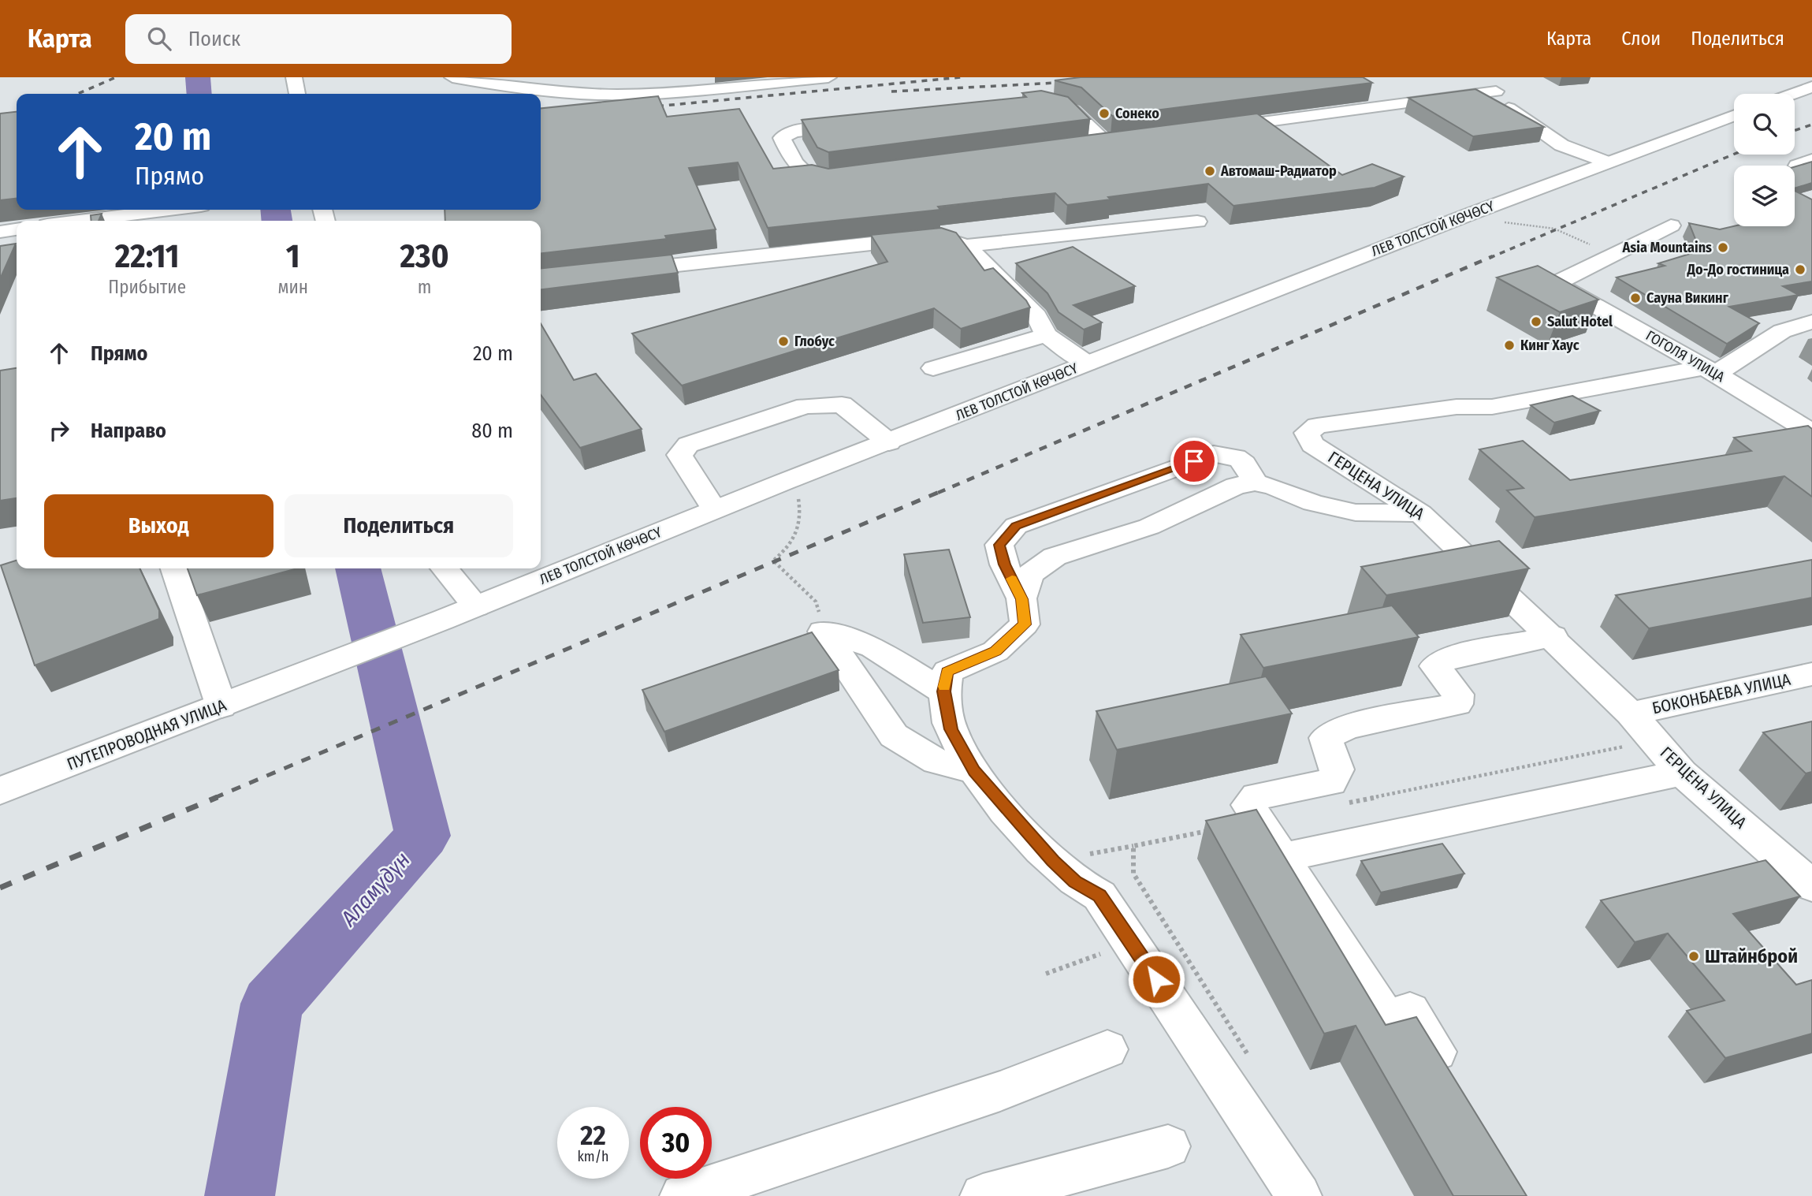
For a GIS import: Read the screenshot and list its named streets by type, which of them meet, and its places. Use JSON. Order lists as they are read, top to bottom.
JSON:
{
  "streets": {
    "street": [
      "ЛЕВ ТОЛСТОЙ КӨЧӨСҮ",
      "ГОГОЛЯ УЛИЦА",
      "ГЕРЦЕНА УЛИЦА",
      "БОКОНБАЕВА УЛИЦА",
      "ПУТЕПРОВОДНАЯ УЛИЦА"
    ]
  },
  "crossings": [
    ["ЛЕВ ТОЛСТОЙ КӨЧӨСҮ", "ПУТЕПРОВОДНАЯ УЛИЦА"],
    ["ГОГОЛЯ УЛИЦА", "ГЕРЦЕНА УЛИЦА"],
    ["ГЕРЦЕНА УЛИЦА", "БОКОНБАЕВА УЛИЦА"]
  ],
  "water": ["Аламүдүн"],
  "places": [
    "Сонеко",
    "Автомаш-Радиатор",
    "Asia Mountains",
    "До-До гостиница",
    "Сауна Викинг",
    "Salut Hotel",
    "Глобус",
    "Кинг Хаус",
    "Штайнброй"
  ],
  "page": {
    "header": "Карта",
    "search": "Поиск",
    "nav": ["Карта", "Слои", "Поделиться"],
    "turn": ["20 m", "Прямо"],
    "eta": [
      "22:11",
      "Прибытие",
      "1",
      "мин",
      "230",
      "m"
    ],
    "list": [
      {
        "name": "Прямо",
        "value": "20 m"
      },
      {
        "name": "Направо",
        "value": "80 m"
      }
    ],
    "buttons": ["Выход", "Поделиться"],
    "speed": "22 km/h",
    "limit": "30"
  }
}
